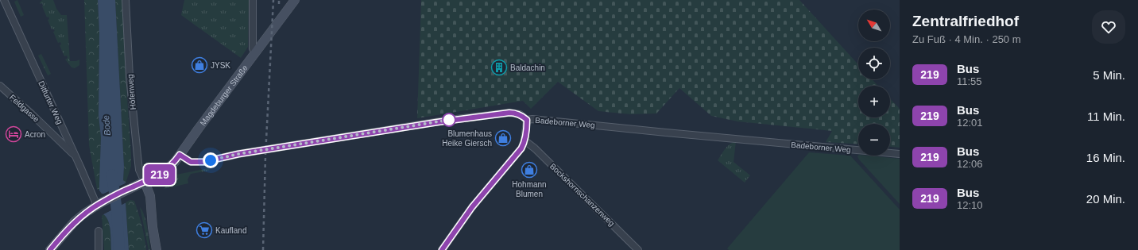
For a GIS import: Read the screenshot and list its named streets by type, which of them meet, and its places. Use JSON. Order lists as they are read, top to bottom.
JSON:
{
  "streets": {
    "main road": ["Magdeburger Straße"],
    "street": [
      "Höfenweg",
      "Ditfurter Weg",
      "Feldgasse",
      "Badeborner Weg",
      "Bockshornschanzenweg"
    ]
  },
  "crossings": [
    ["Höfenweg", "Magdeburger Straße"],
    ["Magdeburger Straße", "Ditfurter Weg"],
    ["Magdeburger Straße", "Badeborner Weg"],
    ["Ditfurter Weg", "Feldgasse"]
  ],
  "water": ["Bode"],
  "places": {
    "shop": ["JYSK", "Blumenhaus Heike Giersch", "Hohmann Blumen"],
    "building": ["Baldachin"],
    "hotel": ["Acron"],
    "supermarket": ["Kaufland"]
  },
  "lines": ["bus line 219"],
  "north": "top left",
  "page": {
    "on_map": "219",
    "heading": ["Zentralfriedhof", "Zu Fuß · 4 Min. · 250 m"],
    "map_buttons": ["+", "−"],
    "list": [
      {
        "mark": "219",
        "name": "Bus",
        "note": "11:55",
        "value": "5 Min."
      },
      {
        "mark": "219",
        "name": "Bus",
        "note": "12:01",
        "value": "11 Min."
      },
      {
        "mark": "219",
        "name": "Bus",
        "note": "12:06",
        "value": "16 Min."
      },
      {
        "mark": "219",
        "name": "Bus",
        "note": "12:10",
        "value": "20 Min."
      }
    ]
  }
}
